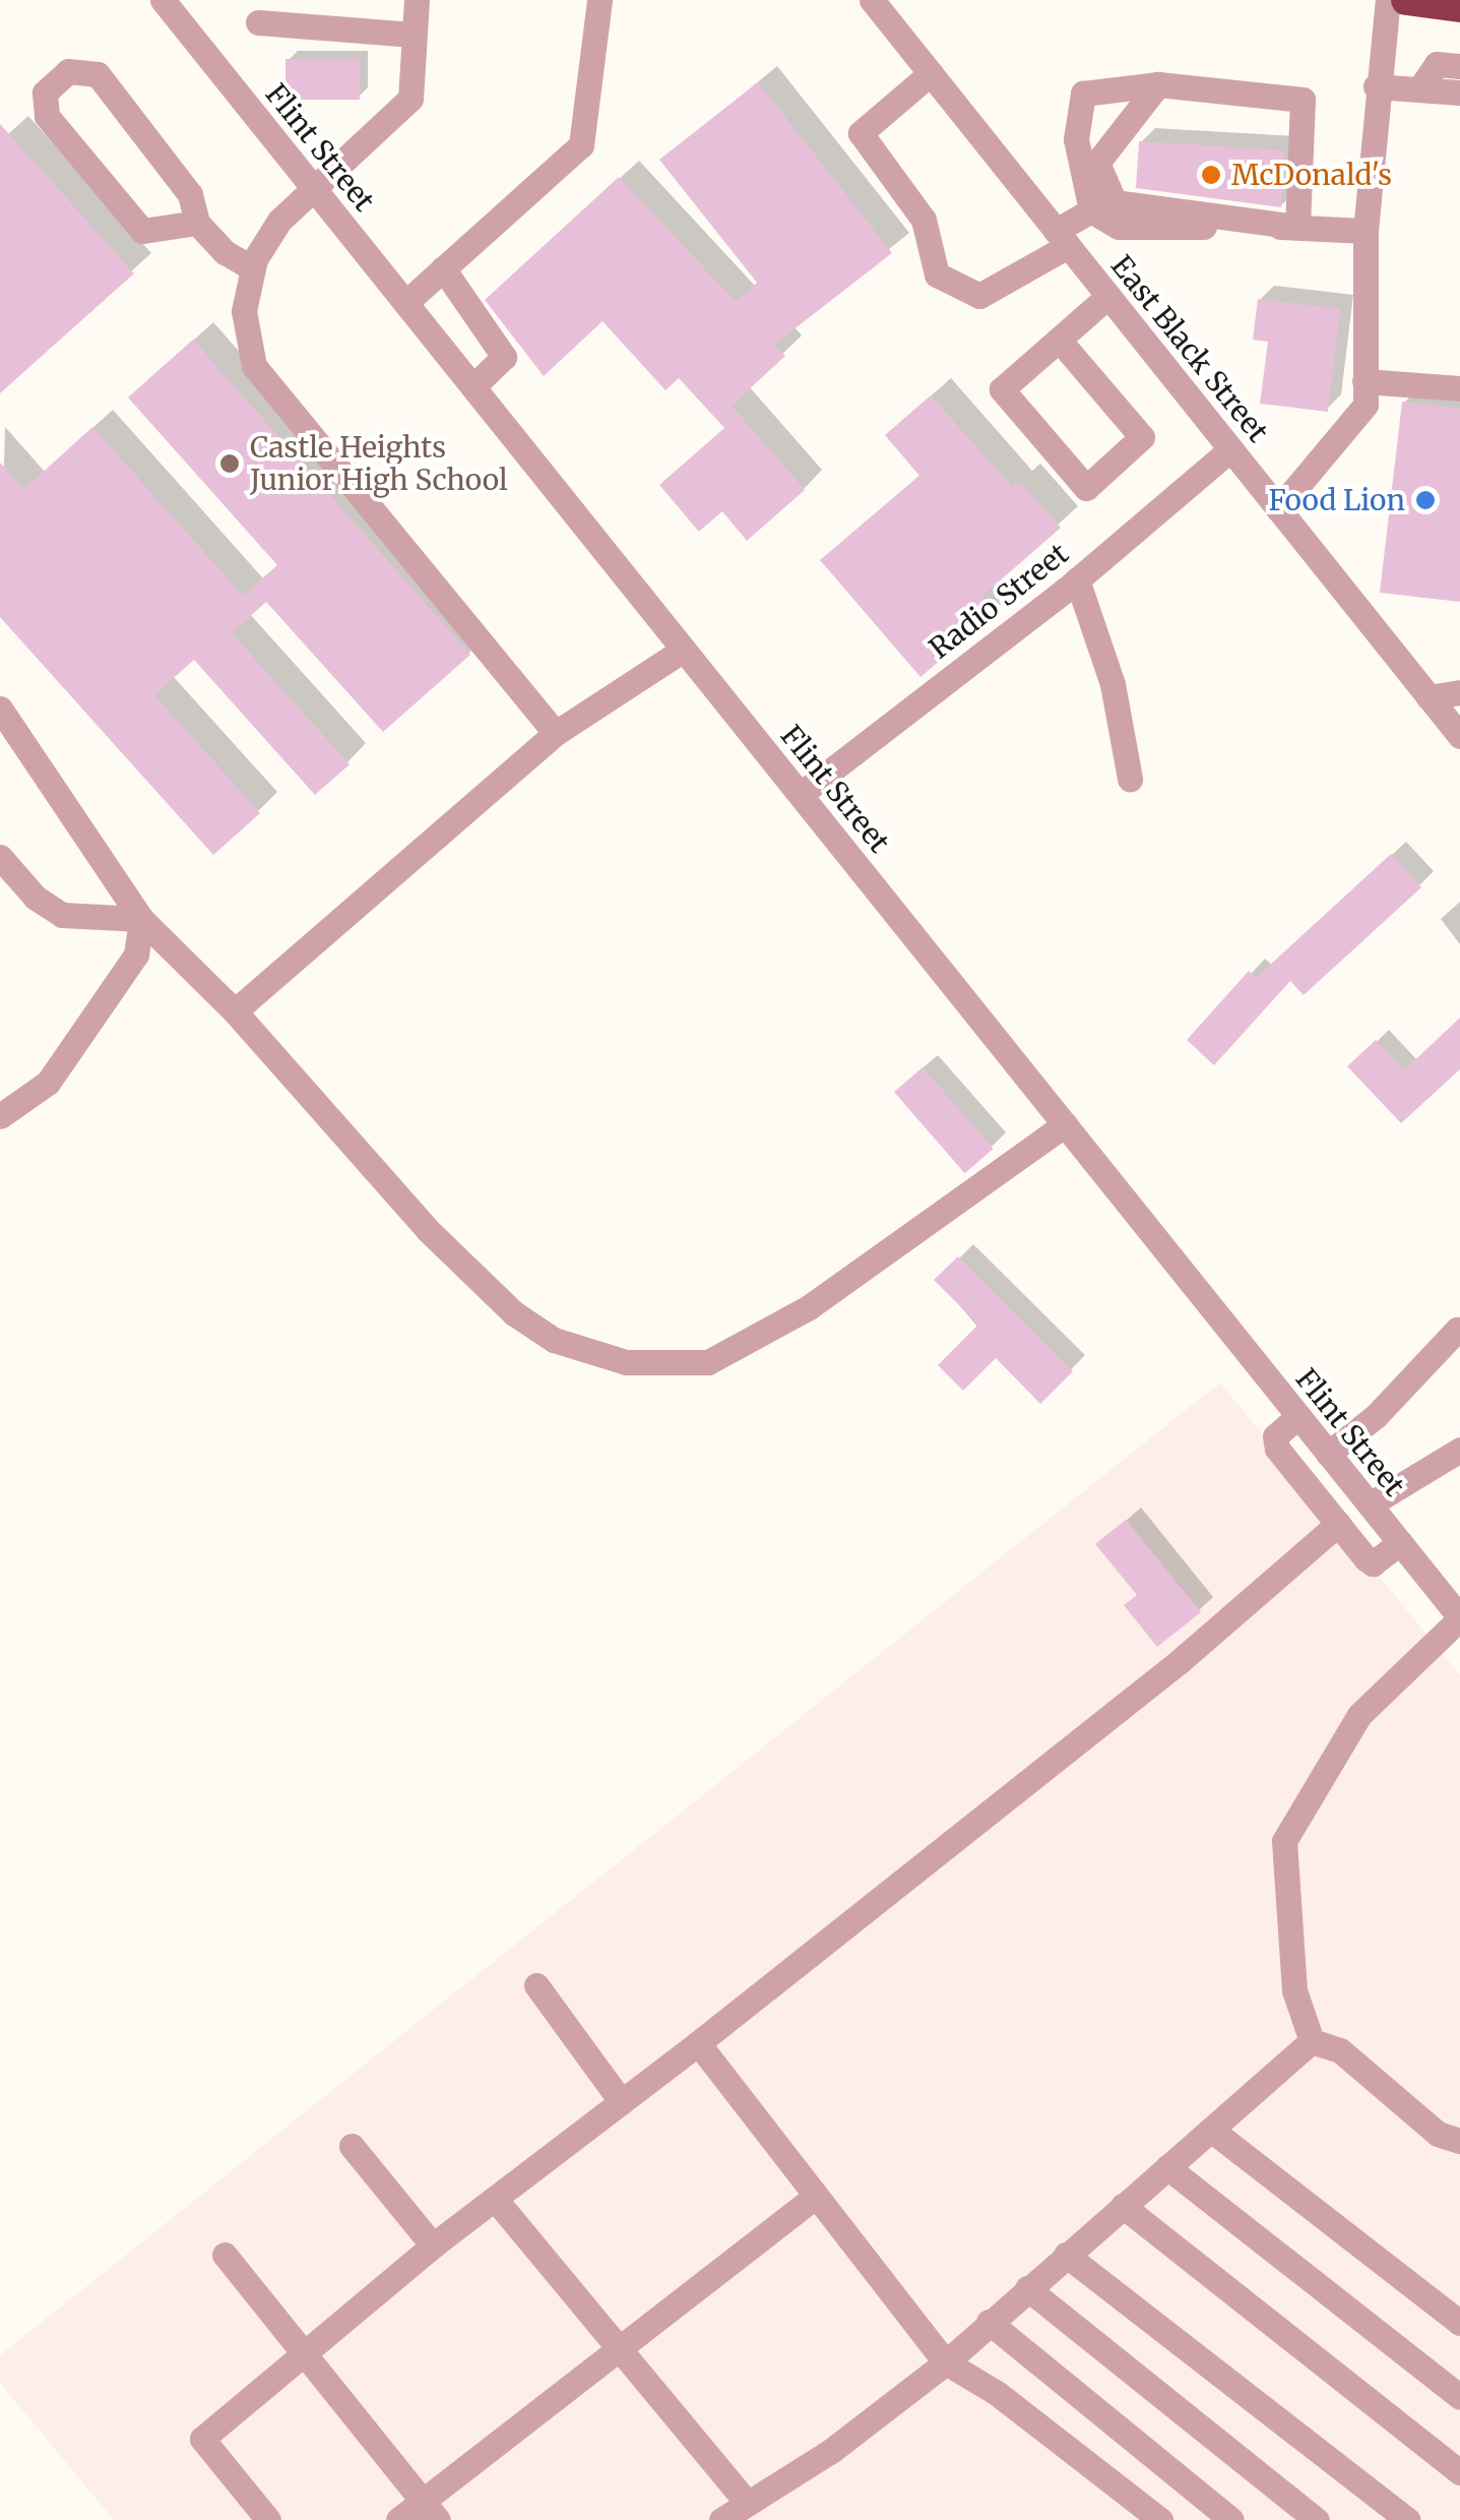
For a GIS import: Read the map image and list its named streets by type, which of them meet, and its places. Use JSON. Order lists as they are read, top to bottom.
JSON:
{
  "streets": {
    "street": ["Flint Street", "East Black Street", "Radio Street"]
  },
  "crossings": [
    ["Flint Street", "Radio Street"],
    ["East Black Street", "Radio Street"]
  ],
  "places": ["McDonald's", "Castle Heights Junior High School", "Food Lion"]
}
